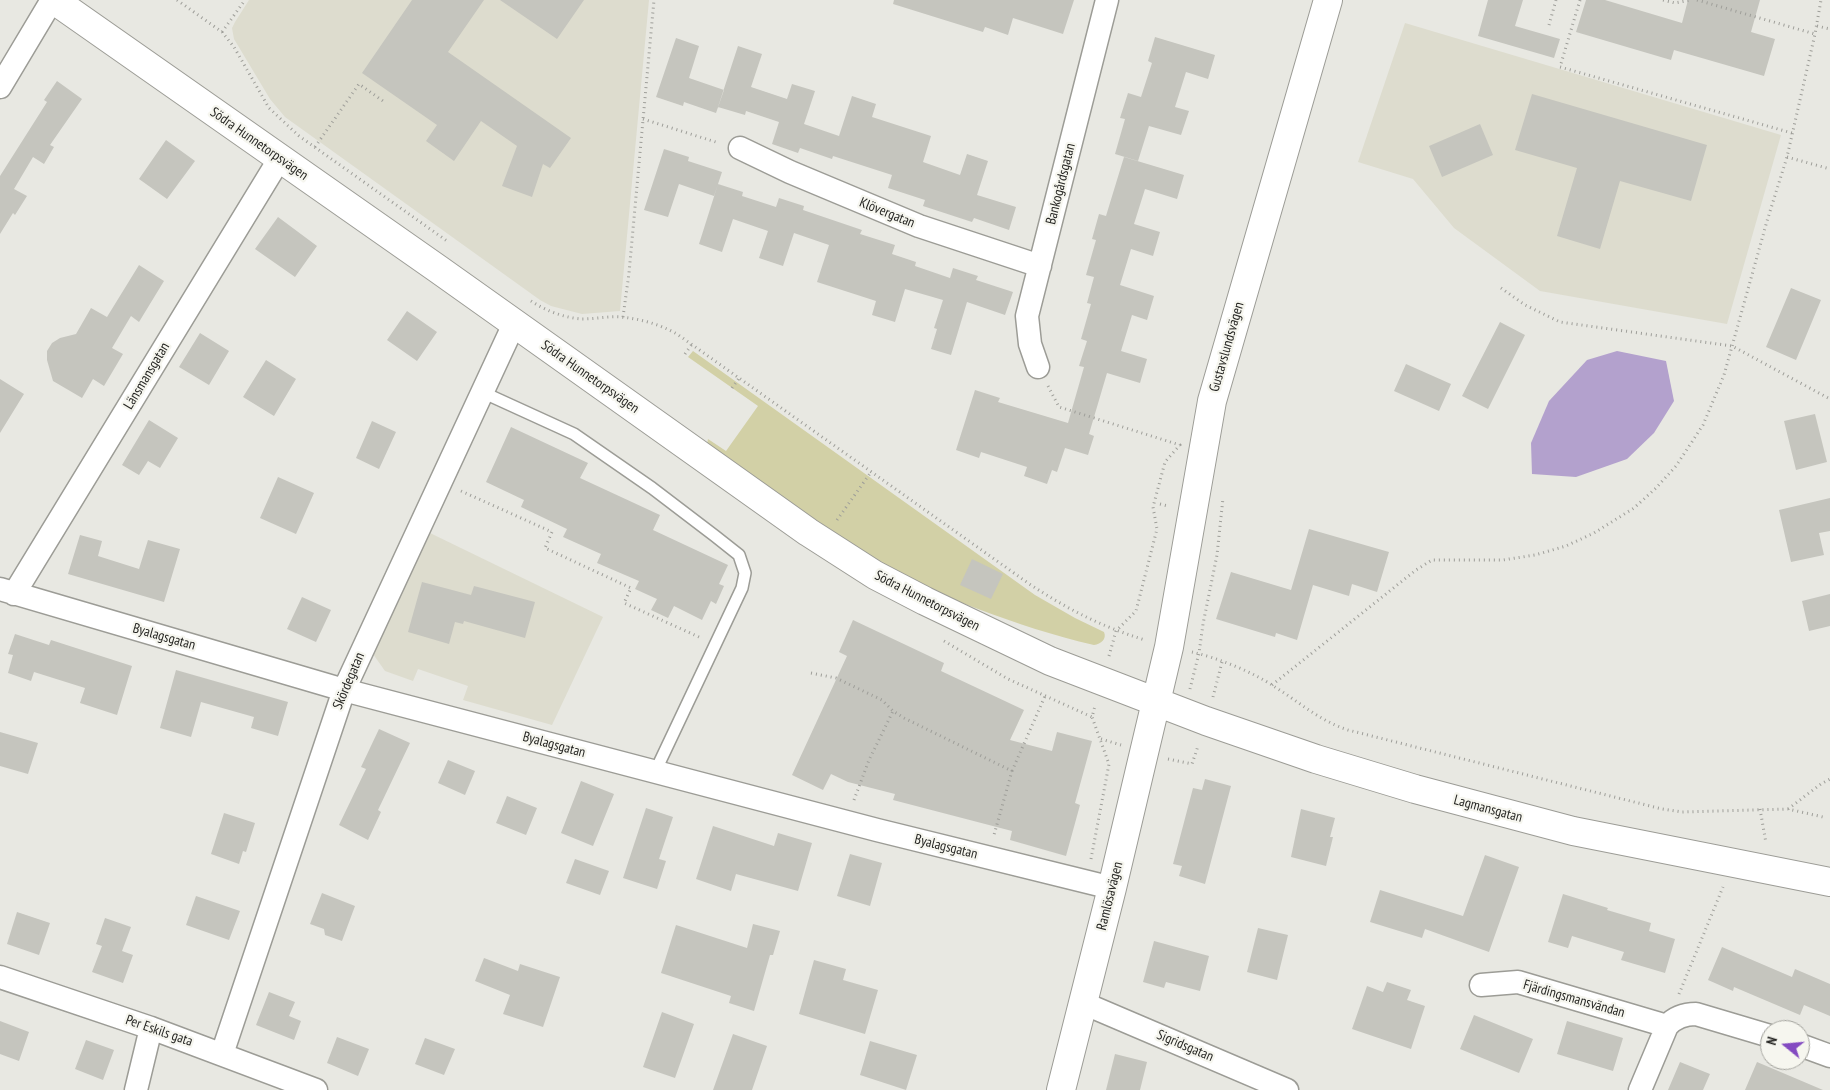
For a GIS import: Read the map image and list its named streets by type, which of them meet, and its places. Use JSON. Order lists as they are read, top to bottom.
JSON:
{
  "streets": {
    "street": [
      "Södra Hunnetorpsvägen",
      "Bankogårdsgatan",
      "Klövergatan",
      "Gustavslundsvägen",
      "Länsmansgatan",
      "Byalagsgatan",
      "Skördegatan",
      "Lagmansgatan",
      "Ramlösavägen",
      "Fjärdingsmansvändan",
      "Per Eskils gata",
      "Sigridsgatan"
    ]
  },
  "crossings": [
    ["Södra Hunnetorpsvägen", "Gustavslundsvägen"],
    ["Södra Hunnetorpsvägen", "Länsmansgatan"],
    ["Södra Hunnetorpsvägen", "Skördegatan"],
    ["Södra Hunnetorpsvägen", "Lagmansgatan"],
    ["Södra Hunnetorpsvägen", "Ramlösavägen"],
    ["Bankogårdsgatan", "Klövergatan"],
    ["Gustavslundsvägen", "Lagmansgatan"],
    ["Gustavslundsvägen", "Ramlösavägen"],
    ["Länsmansgatan", "Byalagsgatan"],
    ["Byalagsgatan", "Skördegatan"],
    ["Byalagsgatan", "Ramlösavägen"],
    ["Skördegatan", "Per Eskils gata"],
    ["Lagmansgatan", "Ramlösavägen"],
    ["Ramlösavägen", "Sigridsgatan"]
  ],
  "north": "left"
}
